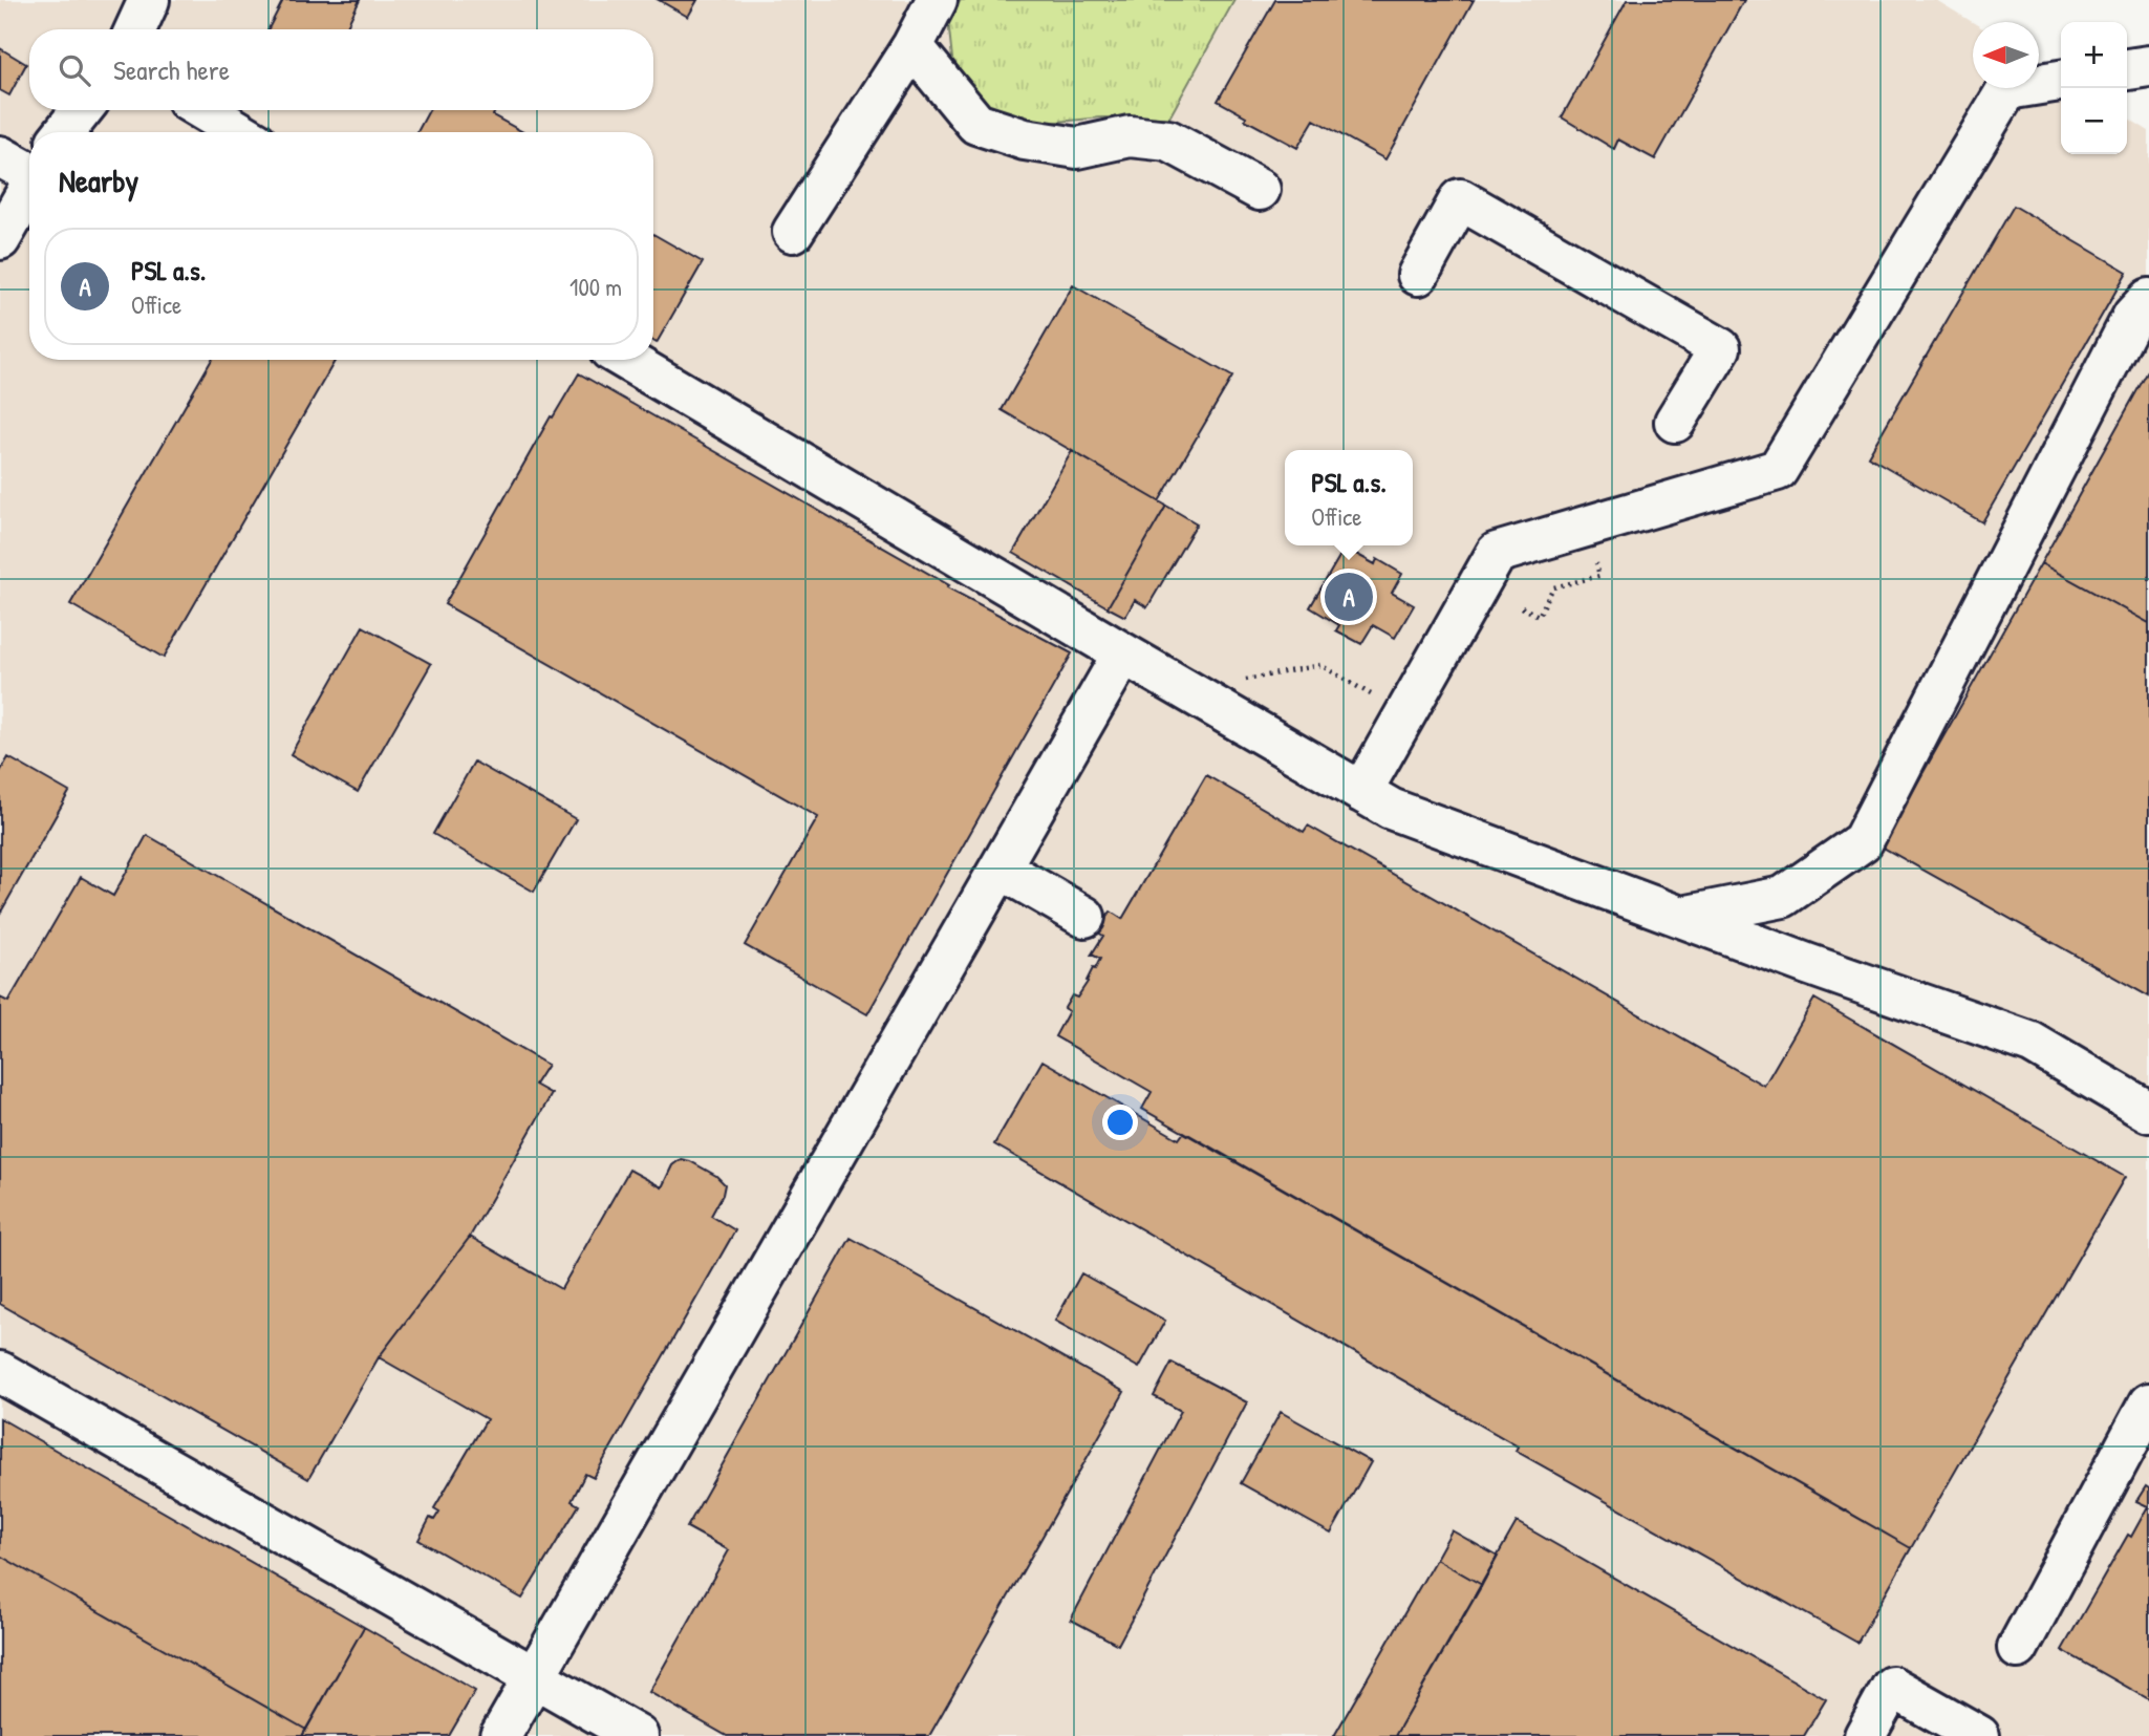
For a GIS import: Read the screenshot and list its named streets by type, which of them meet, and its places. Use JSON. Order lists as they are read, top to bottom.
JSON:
{
  "north": "left",
  "page": {
    "map_buttons": ["+", "−"],
    "search": "Search here",
    "heading": "Nearby",
    "list": [
      {
        "mark": "A",
        "name": "PSL a.s.",
        "note": "Office",
        "value": "100 m"
      }
    ],
    "popup": ["PSL a.s.", "Office"],
    "pins": "A"
  }
}
